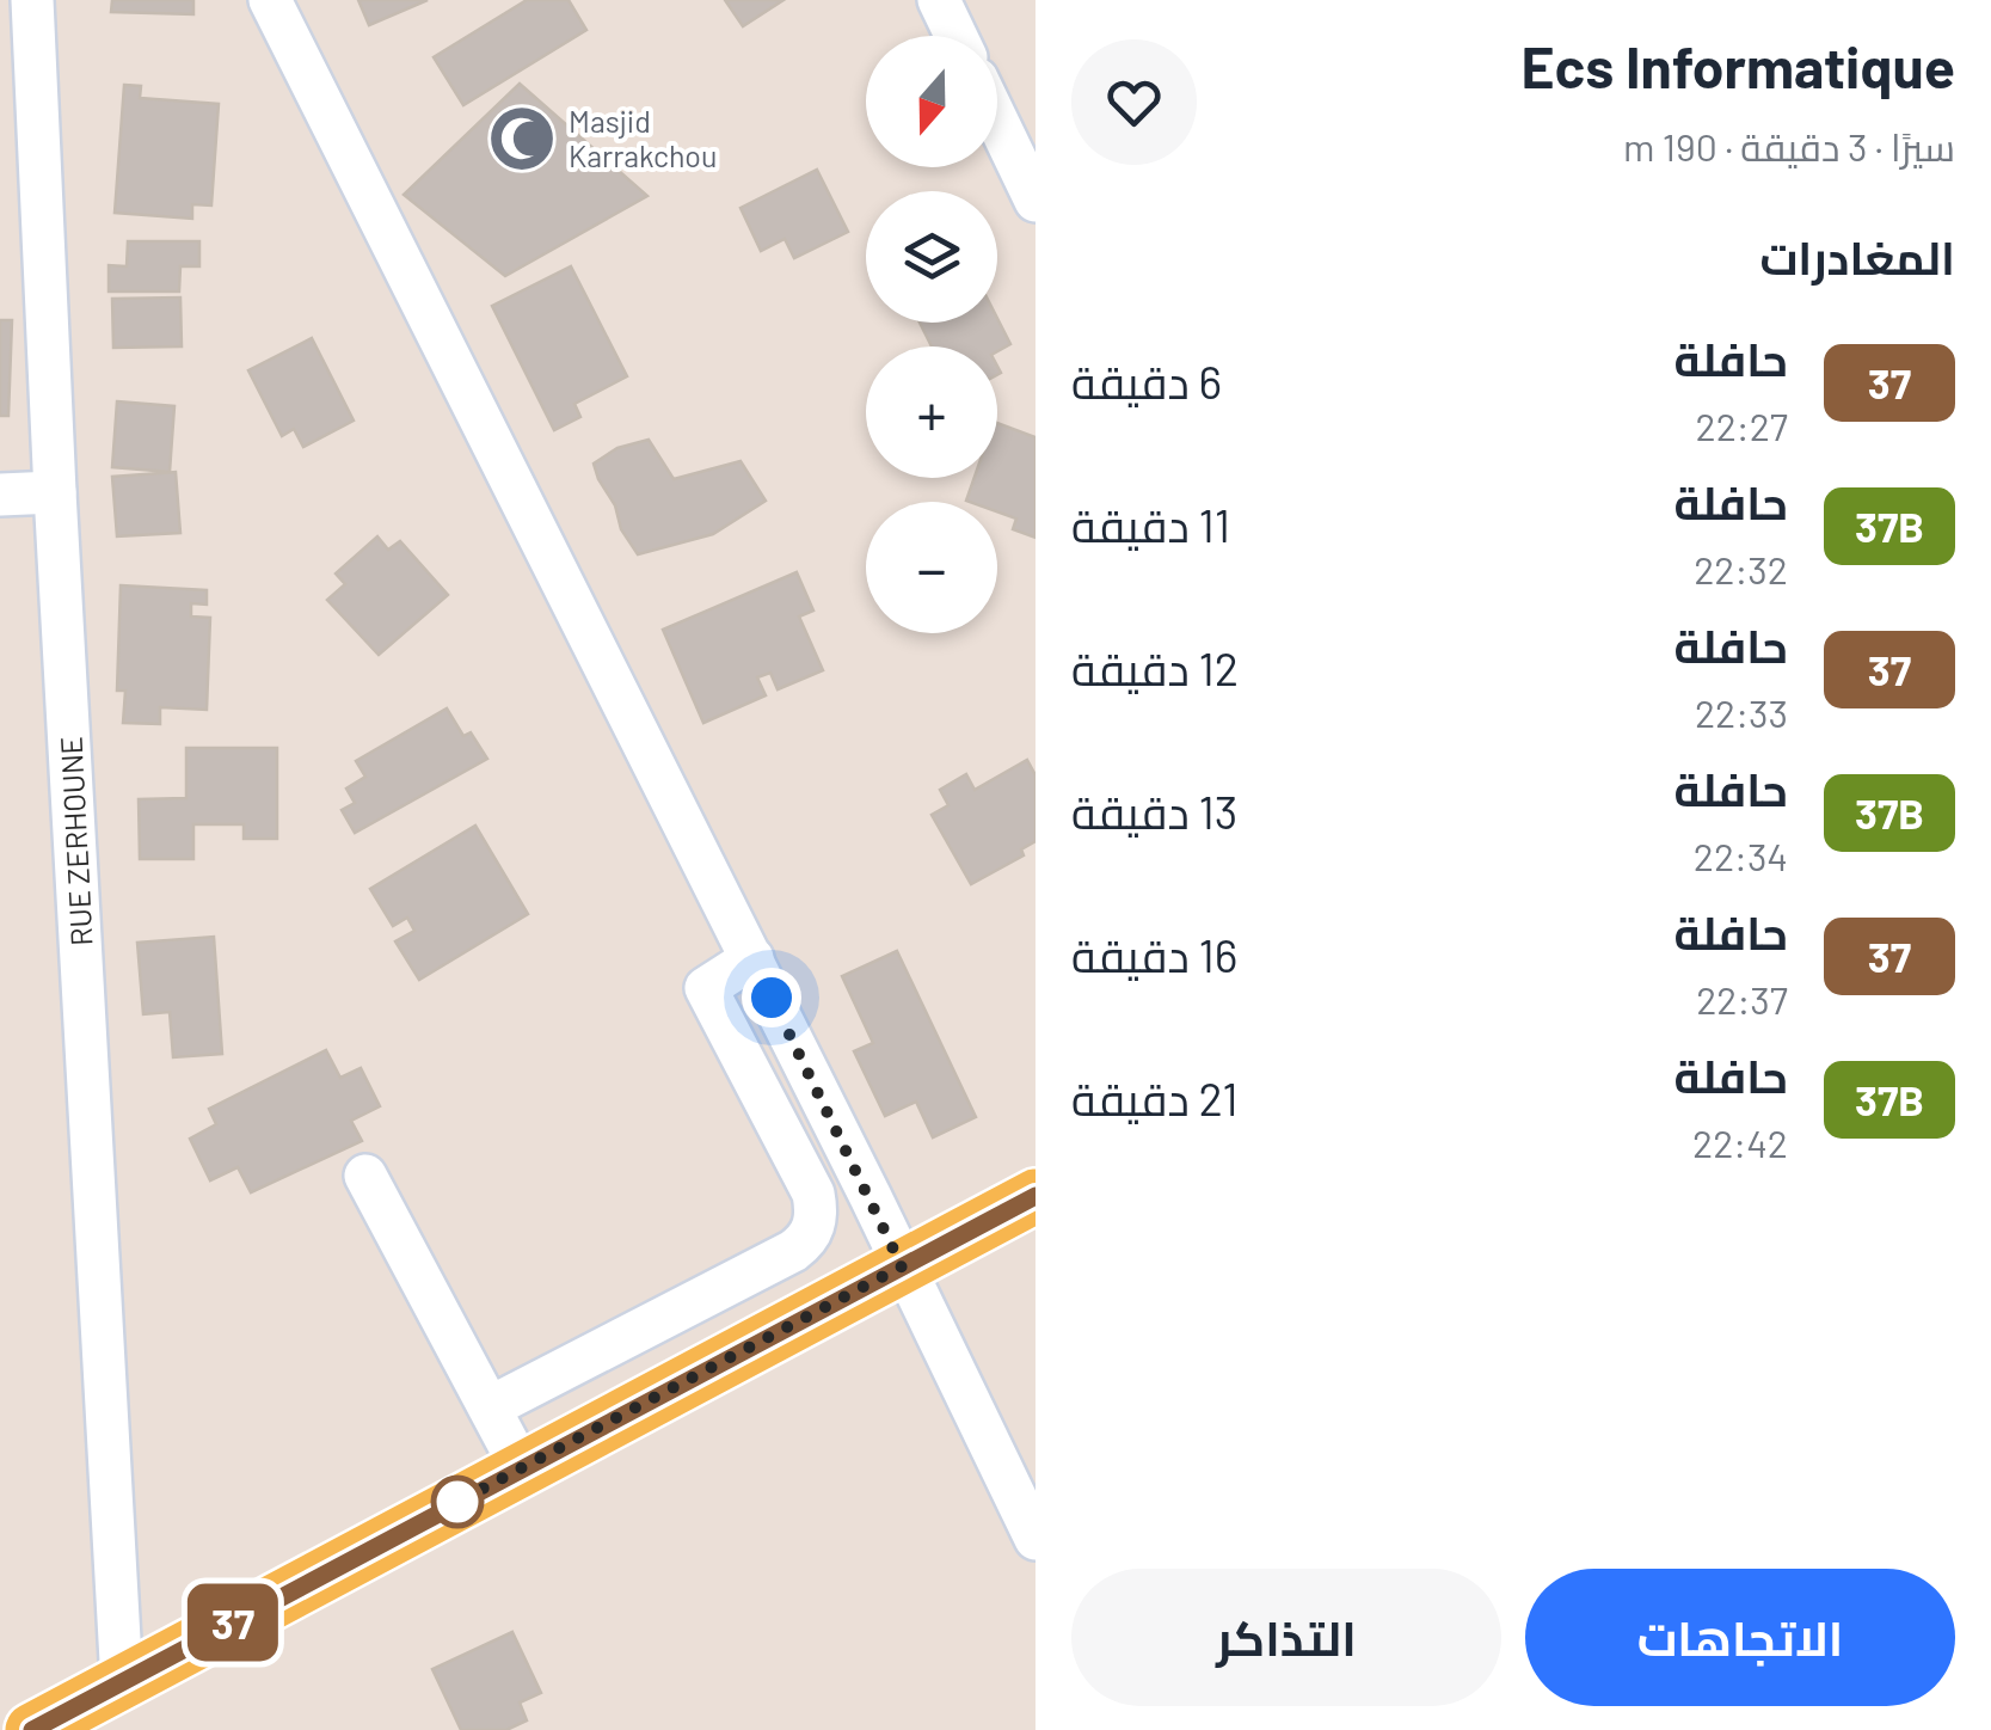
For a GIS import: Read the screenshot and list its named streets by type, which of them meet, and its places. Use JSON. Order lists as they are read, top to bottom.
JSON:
{
  "streets": {
    "street": ["RUE ZERHOUNE"]
  },
  "places": {
    "mosque": ["Masjid Karrakchou"]
  },
  "lines": ["bus line 37"],
  "north": "bottom",
  "page": {
    "heading": [
      ["Ecs Informatique", "سيرًا · 3 دقيقة · 190 m"],
      "المغادرات"
    ],
    "on_map": "37",
    "map_buttons": ["+", "−"],
    "list": [
      {
        "mark": "37",
        "name": "حافلة",
        "note": "22:27",
        "value": "6 دقيقة"
      },
      {
        "mark": "37B",
        "name": "حافلة",
        "note": "22:32",
        "value": "11 دقيقة"
      },
      {
        "mark": "37",
        "name": "حافلة",
        "note": "22:33",
        "value": "12 دقيقة"
      },
      {
        "mark": "37B",
        "name": "حافلة",
        "note": "22:34",
        "value": "13 دقيقة"
      },
      {
        "mark": "37",
        "name": "حافلة",
        "note": "22:37",
        "value": "16 دقيقة"
      },
      {
        "mark": "37B",
        "name": "حافلة",
        "note": "22:42",
        "value": "21 دقيقة"
      }
    ],
    "buttons": ["الاتجاهات", "التذاكر"]
  }
}
